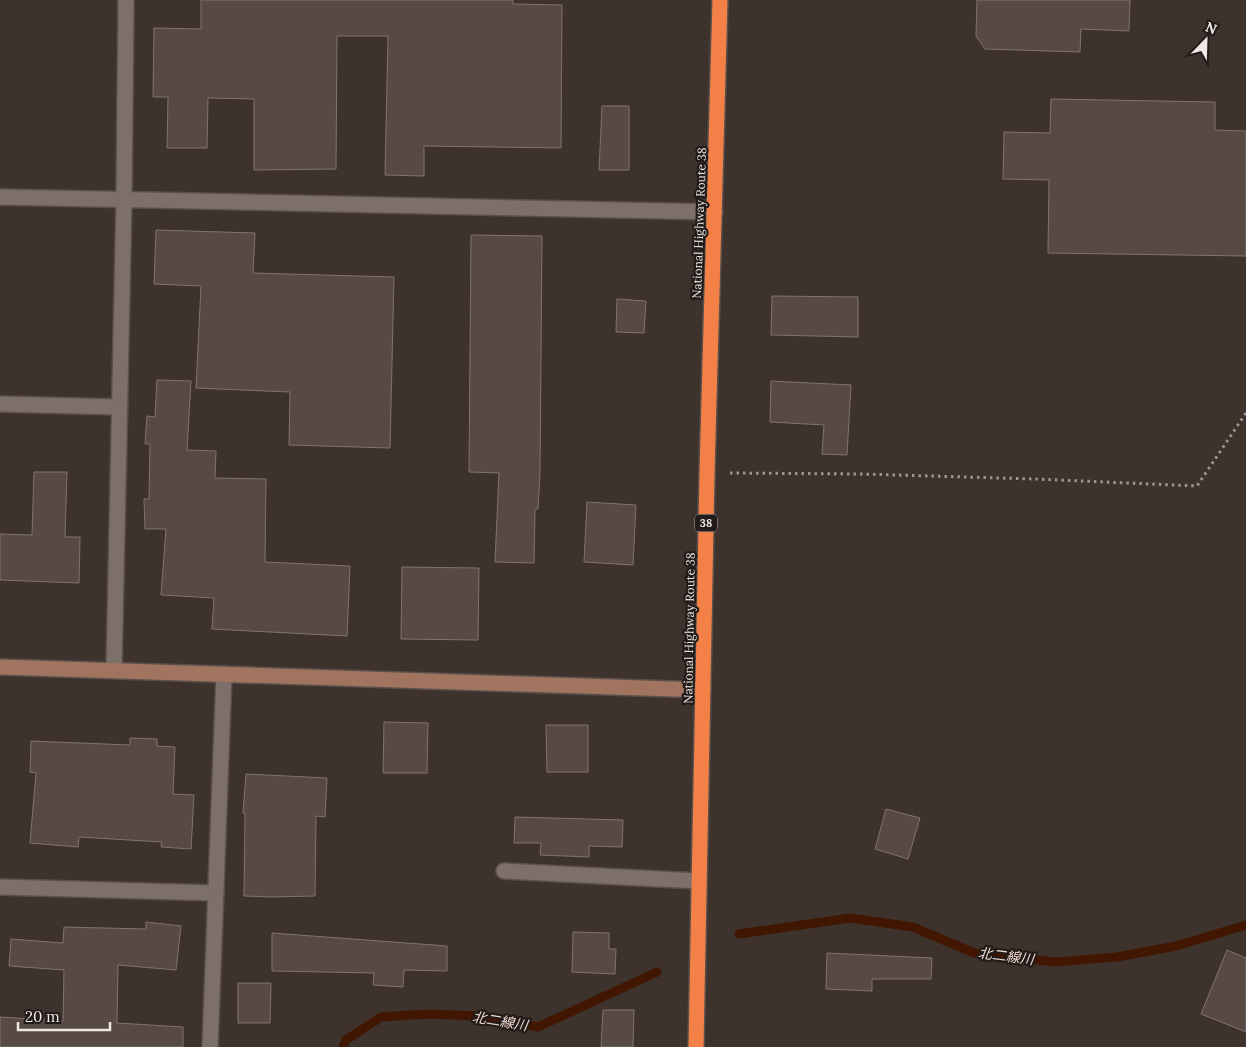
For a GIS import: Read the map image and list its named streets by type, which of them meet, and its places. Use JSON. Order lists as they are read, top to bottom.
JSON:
{
  "streets": {
    "highway": ["National Highway Route 38", "38"]
  },
  "water": ["北二線川"],
  "scale_bar": "20 m",
  "north": "top right"
}
